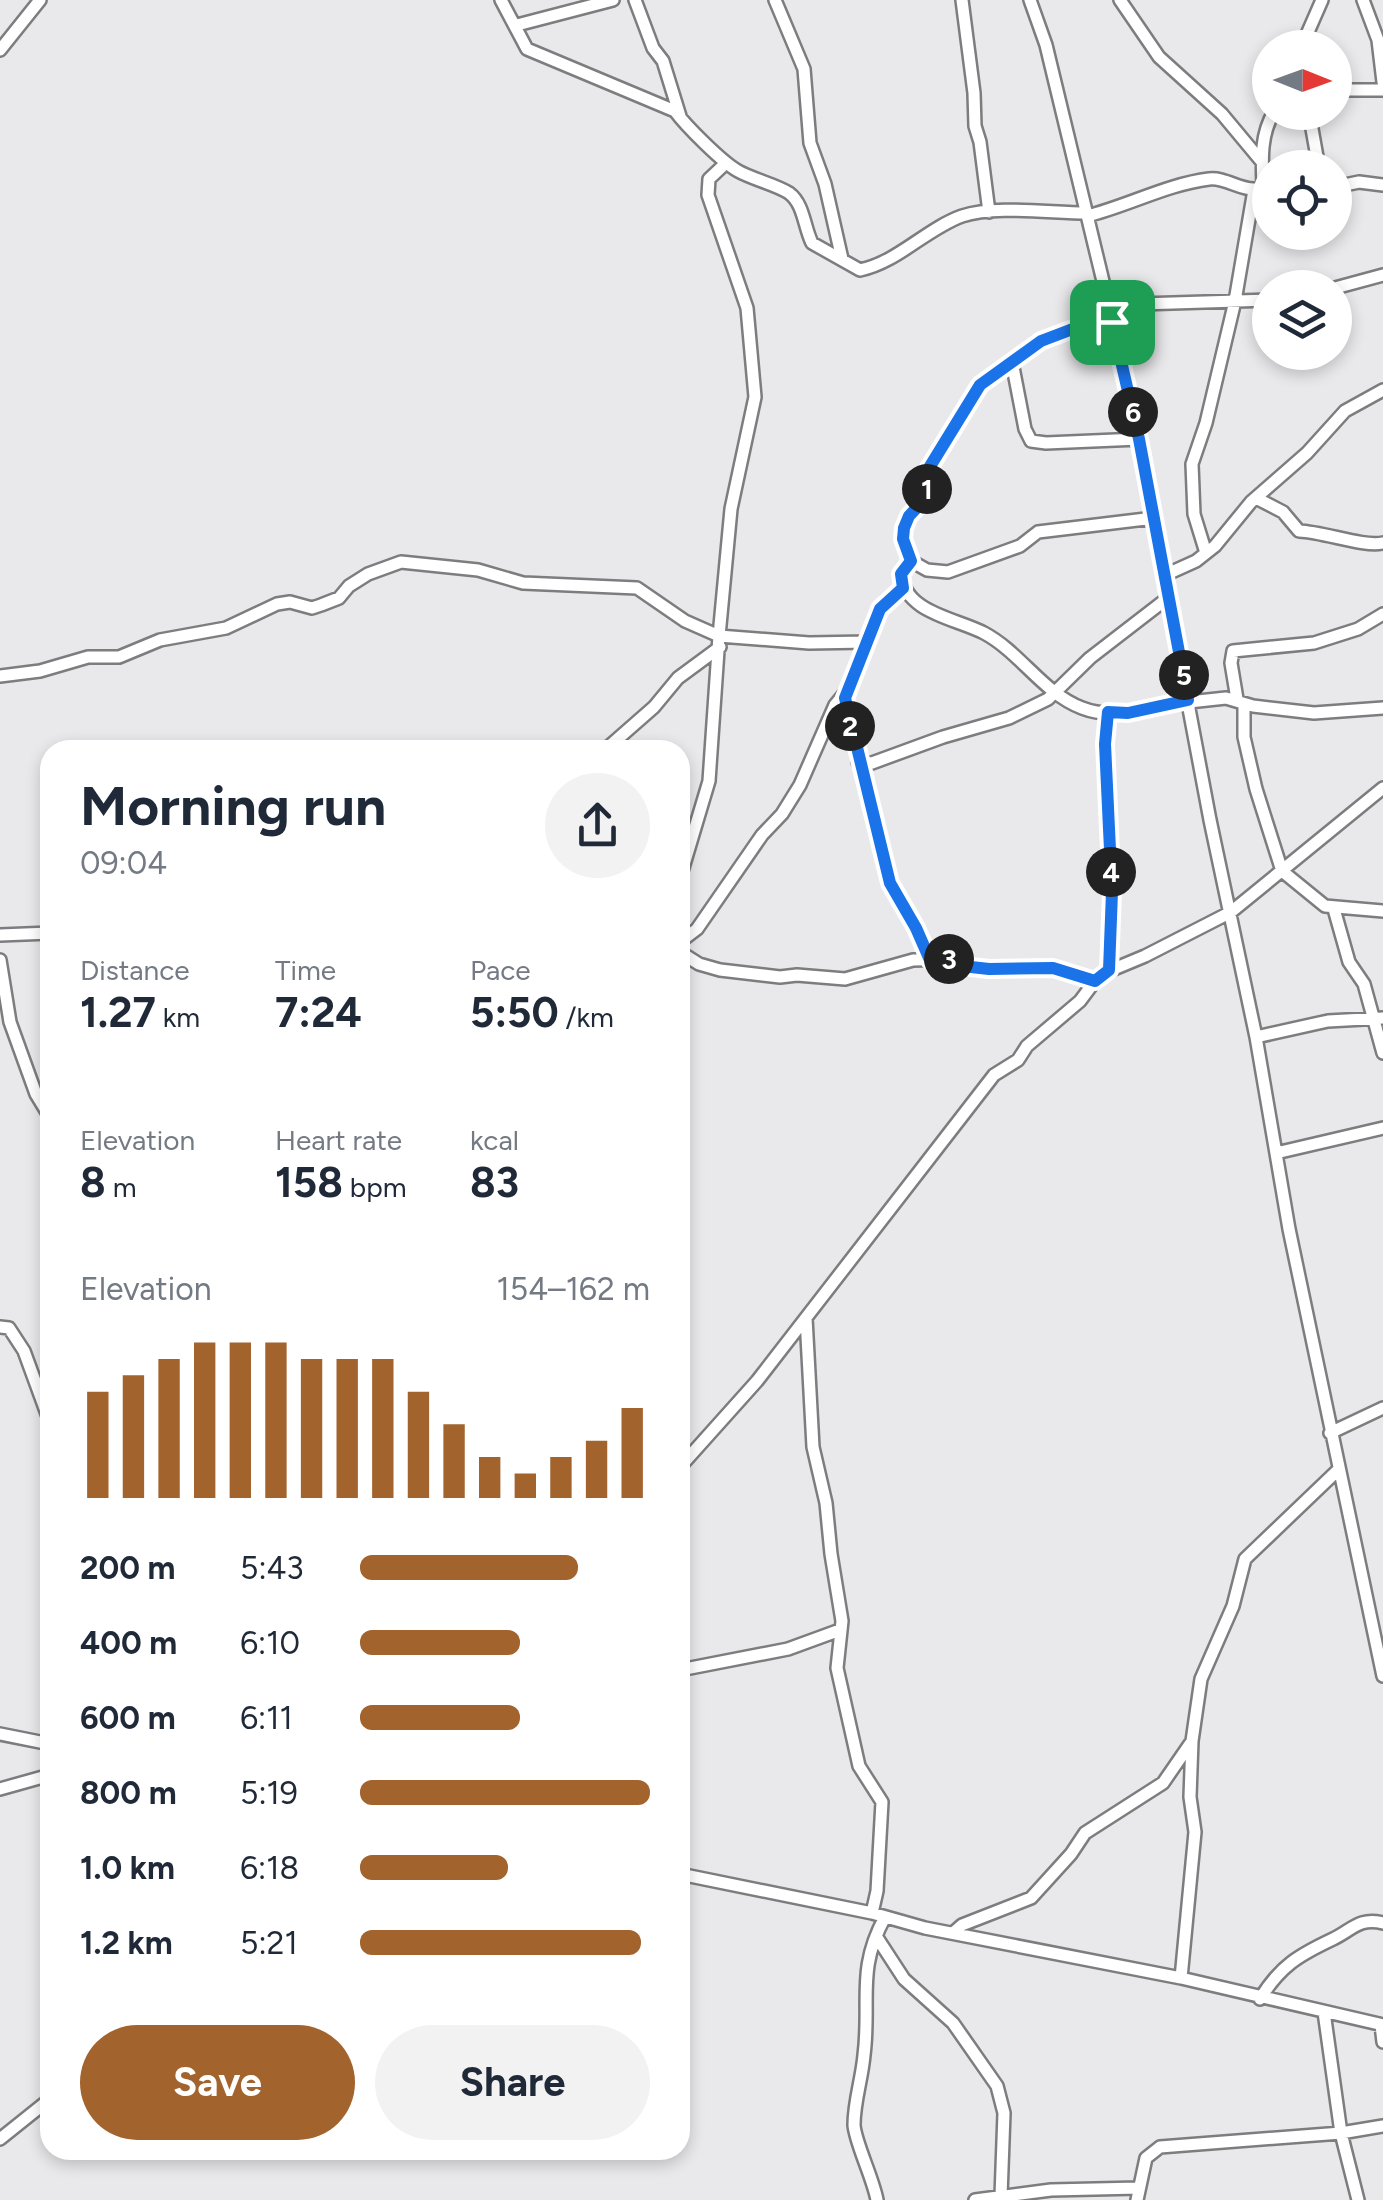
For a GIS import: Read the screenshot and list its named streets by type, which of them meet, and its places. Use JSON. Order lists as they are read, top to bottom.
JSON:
{
  "north": "right",
  "page": {
    "pins": [
      "6",
      "1",
      "5",
      "2",
      "4",
      "3"
    ],
    "heading": ["Morning run", "09:04"],
    "stats": [
      ["Distance", "1.27 km"],
      ["Time", "7:24"],
      ["Pace", "5:50 /km"],
      ["Elevation", "8 m"],
      ["Heart rate", "158 bpm"],
      ["kcal", "83"]
    ],
    "chart": ["Elevation", "154–162 m"],
    "list": [
      {
        "name": "200 m",
        "note": "5:43"
      },
      {
        "name": "400 m",
        "note": "6:10"
      },
      {
        "name": "600 m",
        "note": "6:11"
      },
      {
        "name": "800 m",
        "note": "5:19"
      },
      {
        "name": "1.0 km",
        "note": "6:18"
      },
      {
        "name": "1.2 km",
        "note": "5:21"
      }
    ],
    "buttons": ["Save", "Share"]
  }
}
